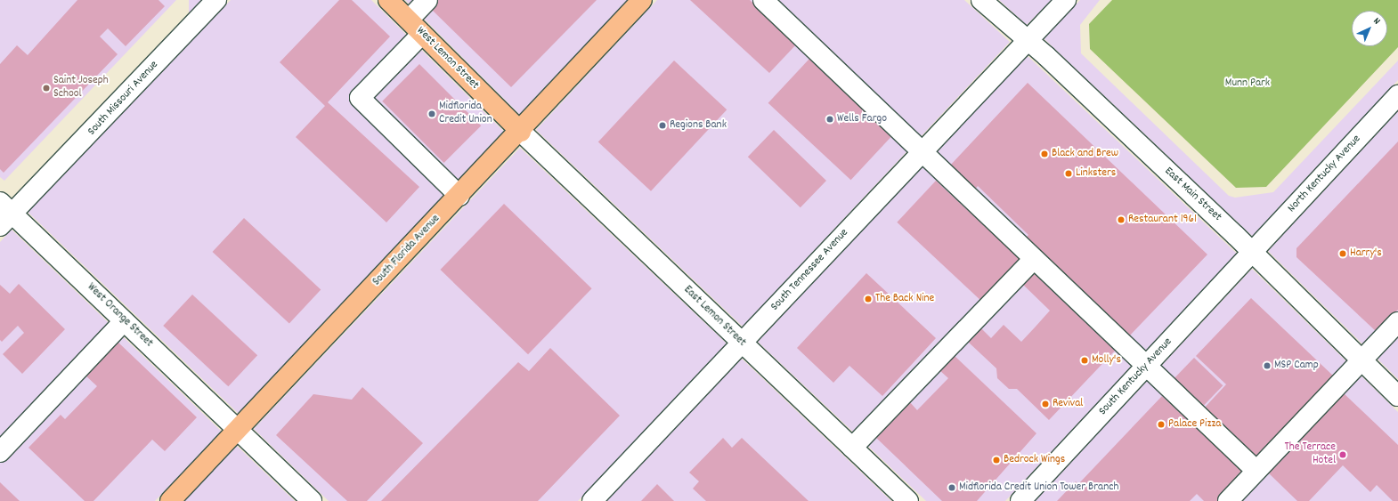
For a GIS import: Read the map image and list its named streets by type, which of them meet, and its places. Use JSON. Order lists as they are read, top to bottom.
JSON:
{
  "streets": {
    "main road": ["West Lemon Street", "South Florida Avenue"],
    "street": [
      "South Missouri Avenue",
      "North Kentucky Avenue",
      "East Main Street",
      "South Tennessee Avenue",
      "West Orange Street",
      "East Lemon Street",
      "South Kentucky Avenue"
    ]
  },
  "crossings": [
    ["West Lemon Street", "South Florida Avenue"],
    ["West Lemon Street", "East Lemon Street"],
    ["South Missouri Avenue", "West Orange Street"],
    ["North Kentucky Avenue", "East Main Street"],
    ["North Kentucky Avenue", "South Kentucky Avenue"],
    ["East Main Street", "South Tennessee Avenue"],
    ["East Main Street", "South Kentucky Avenue"],
    ["South Florida Avenue", "West Orange Street"],
    ["South Florida Avenue", "East Lemon Street"],
    ["South Tennessee Avenue", "East Lemon Street"]
  ],
  "parks": ["Munn Park"],
  "places": [
    "Saint Joseph School",
    "Midflorida Credit Union",
    "Wells Fargo",
    "Regions Bank",
    "Black and Brew",
    "Linksters",
    "Restaurant 1961",
    "Harry's",
    "The Back Nine",
    "Molly's",
    "MSP Camp",
    "Revival",
    "Palace Pizza",
    "The Terrace Hotel",
    "Bedrock Wings",
    "Midflorida Credit Union Tower Branch"
  ],
  "north": "top right"
}
